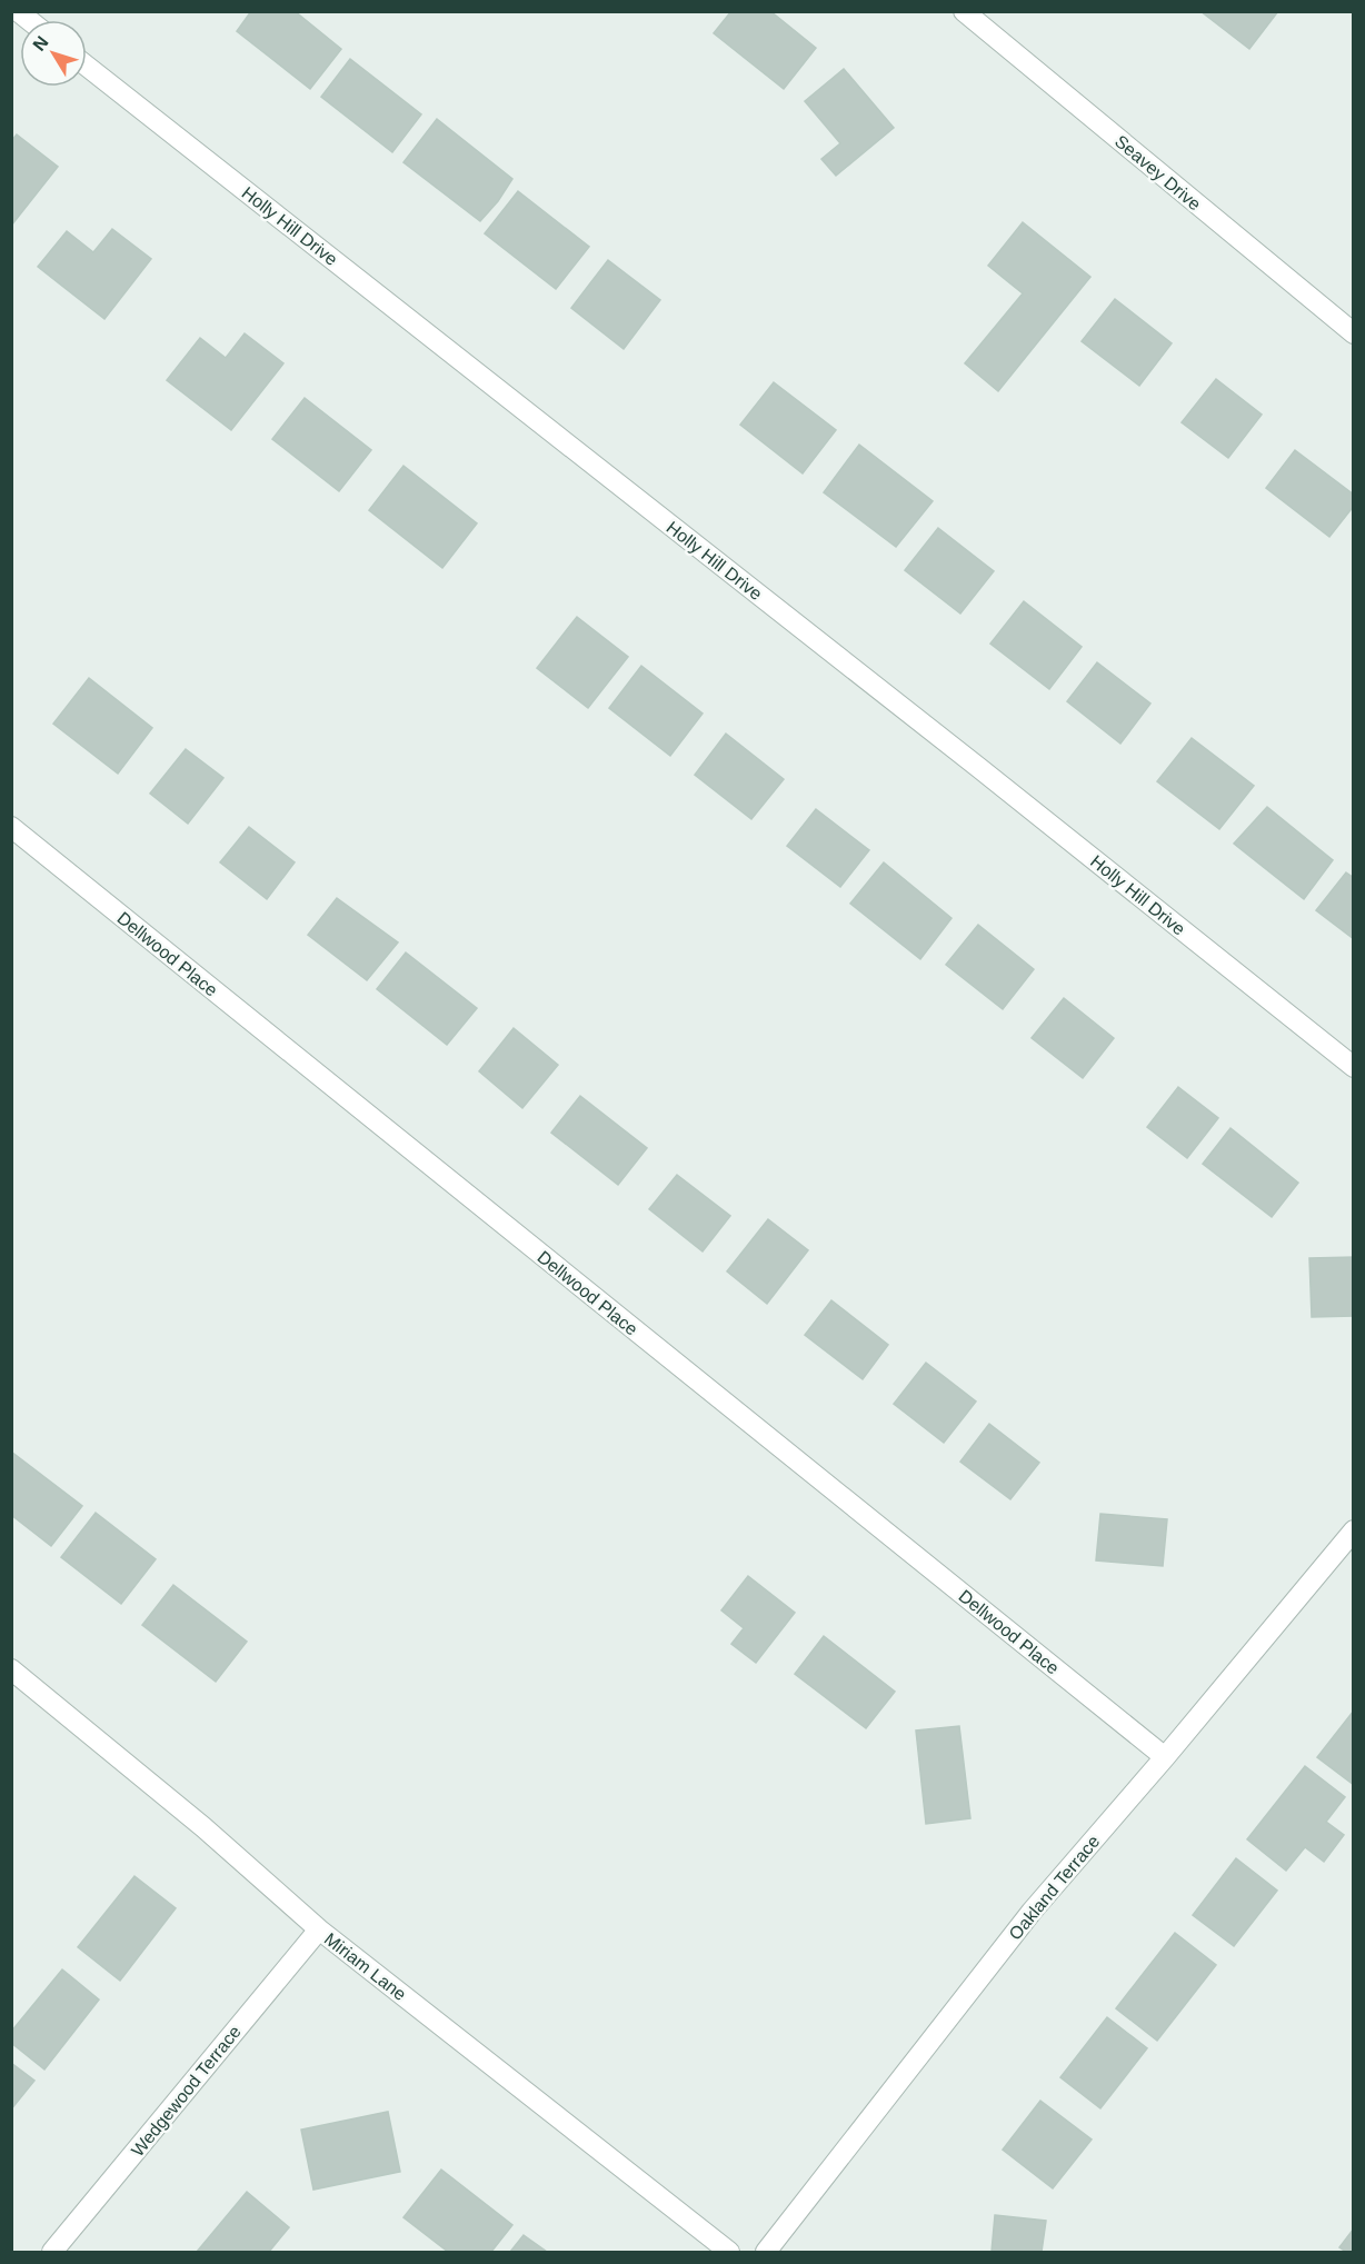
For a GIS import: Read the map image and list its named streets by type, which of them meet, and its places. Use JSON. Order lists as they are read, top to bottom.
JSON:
{
  "streets": {
    "street": [
      "Seavey Drive",
      "Holly Hill Drive",
      "Dellwood Place",
      "Oakland Terrace",
      "Miriam Lane",
      "Wedgewood Terrace"
    ]
  },
  "crossings": [
    ["Dellwood Place", "Oakland Terrace"],
    ["Miriam Lane", "Wedgewood Terrace"]
  ],
  "north": "top left"
}
